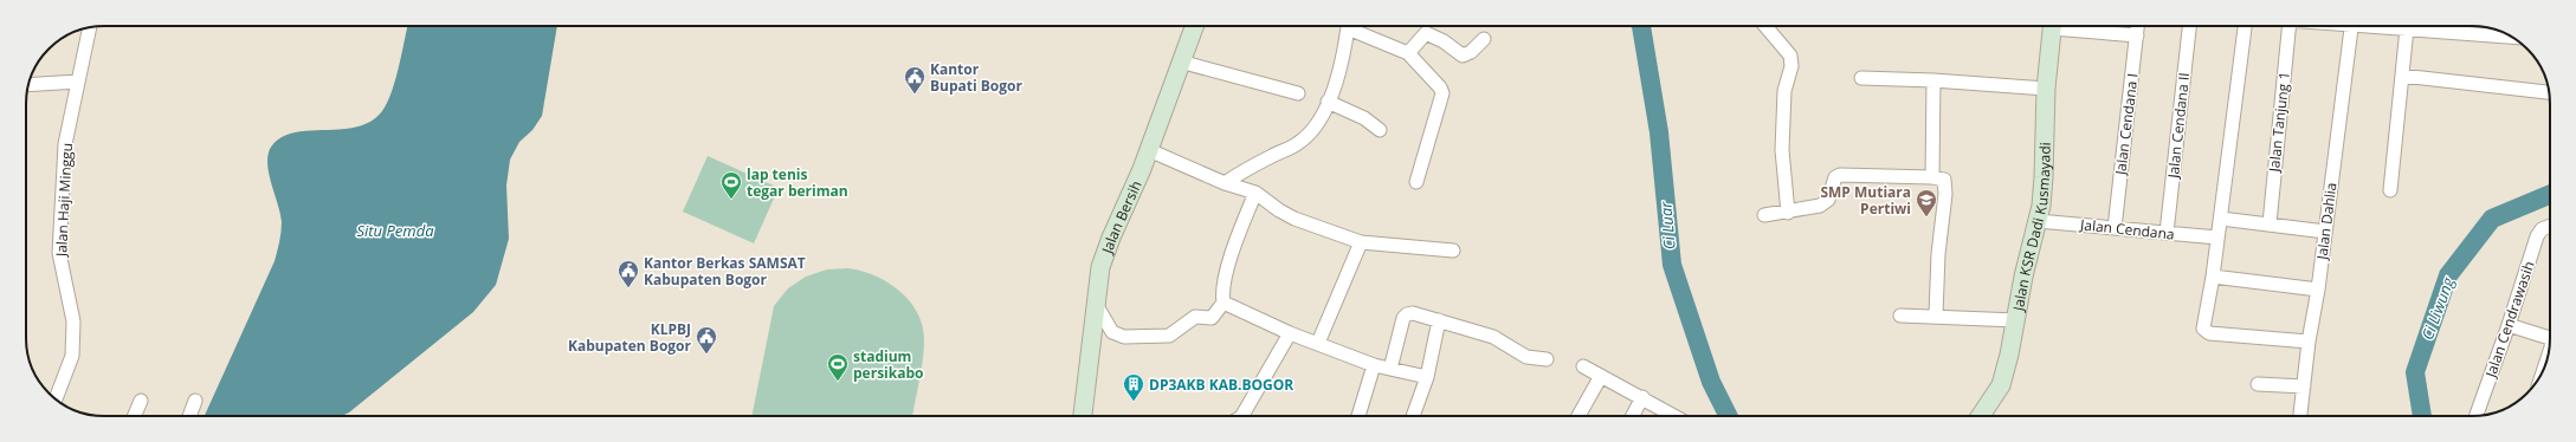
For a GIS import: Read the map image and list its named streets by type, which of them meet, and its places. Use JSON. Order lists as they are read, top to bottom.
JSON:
{
  "streets": {
    "street": [
      "Jalan Tanjung 1",
      "Jalan Cendana I",
      "Jalan Cendana II",
      "Jalan Haji Minggu",
      "Jalan Bersih",
      "Jalan Dahlia",
      "Jalan KSR Dadi Kusmayadi",
      "Jalan Cendana",
      "Jalan Cendrawasih"
    ]
  },
  "crossings": [
    ["Jalan Cendana I", "Jalan Cendana"],
    ["Jalan Cendana II", "Jalan Cendana"],
    ["Jalan KSR Dadi Kusmayadi", "Jalan Cendana"]
  ],
  "water": ["Ci Luar", "Situ Pemda", "Ci Liwung"],
  "places": {
    "public building": ["Kantor Bupati Bogor", "Kantor Berkas SAMSAT Kabupaten Bogor", "KLPBJ Kabupaten Bogor"],
    "sports": ["lap tenis tegar beriman", "stadium persikabo"],
    "school or university": ["SMP Mutiara Pertiwi"],
    "building": ["DP3AKB KAB.BOGOR"]
  }
}
